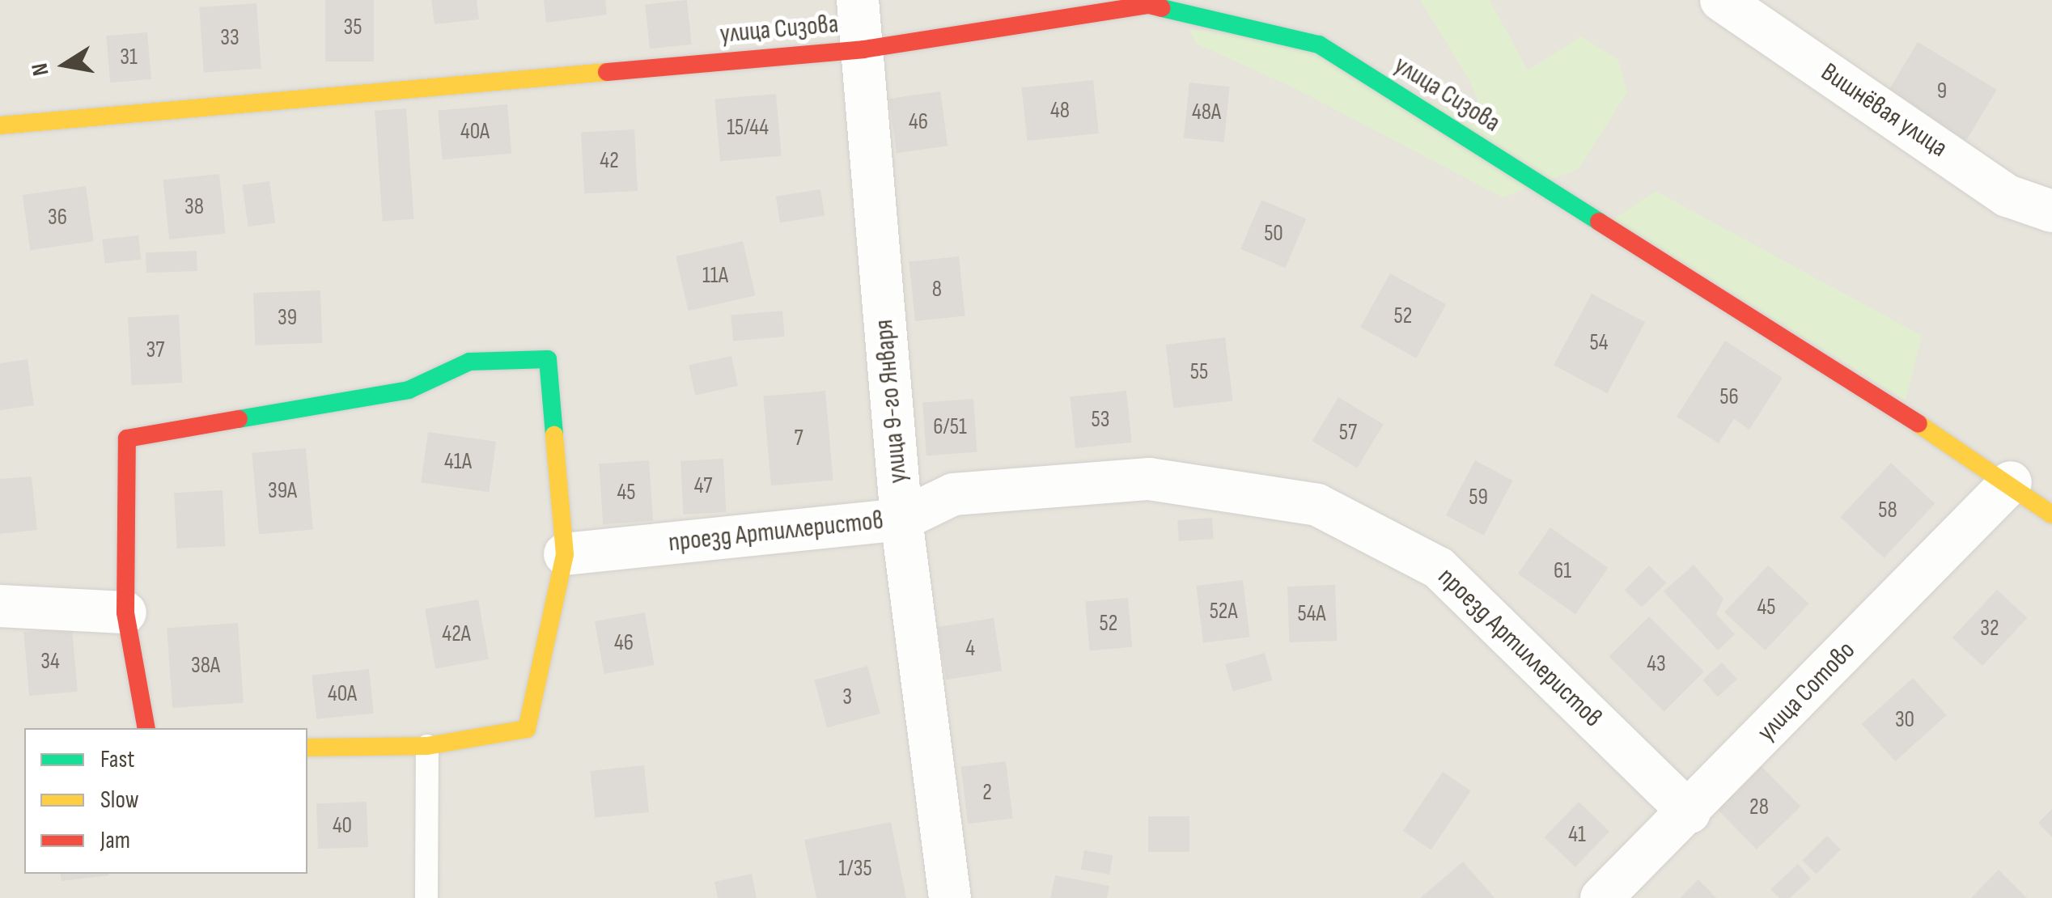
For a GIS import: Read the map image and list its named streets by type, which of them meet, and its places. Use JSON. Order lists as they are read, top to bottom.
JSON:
{
  "streets": {
    "street": [
      "улица Сизова",
      "Вишнёвая улица",
      "улица 9-го Января",
      "проезд Артиллеристов",
      "улица Сотово"
    ]
  },
  "crossings": [
    ["улица Сизова", "улица 9-го Января"],
    ["улица Сизова", "улица Сотово"],
    ["улица 9-го Января", "проезд Артиллеристов"],
    ["проезд Артиллеристов", "улица Сотово"]
  ],
  "house_numbers": [
    "35",
    "33",
    "31",
    "9",
    "48",
    "48А",
    "46",
    "15/44",
    "40А",
    "42",
    "38",
    "36",
    "50",
    "11А",
    "8",
    "52",
    "39",
    "54",
    "37",
    "55",
    "56",
    "53",
    "6/51",
    "57",
    "7",
    "41А",
    "47",
    "39А",
    "45",
    "59",
    "58",
    "61",
    "45",
    "52А",
    "54А",
    "52",
    "32",
    "42А",
    "46",
    "4",
    "34",
    "43",
    "38А",
    "40А",
    "3",
    "30",
    "2",
    "28",
    "40",
    "41",
    "1/35"
  ],
  "legend": ["Fast", "Slow", "Jam"],
  "north": "left"
}
